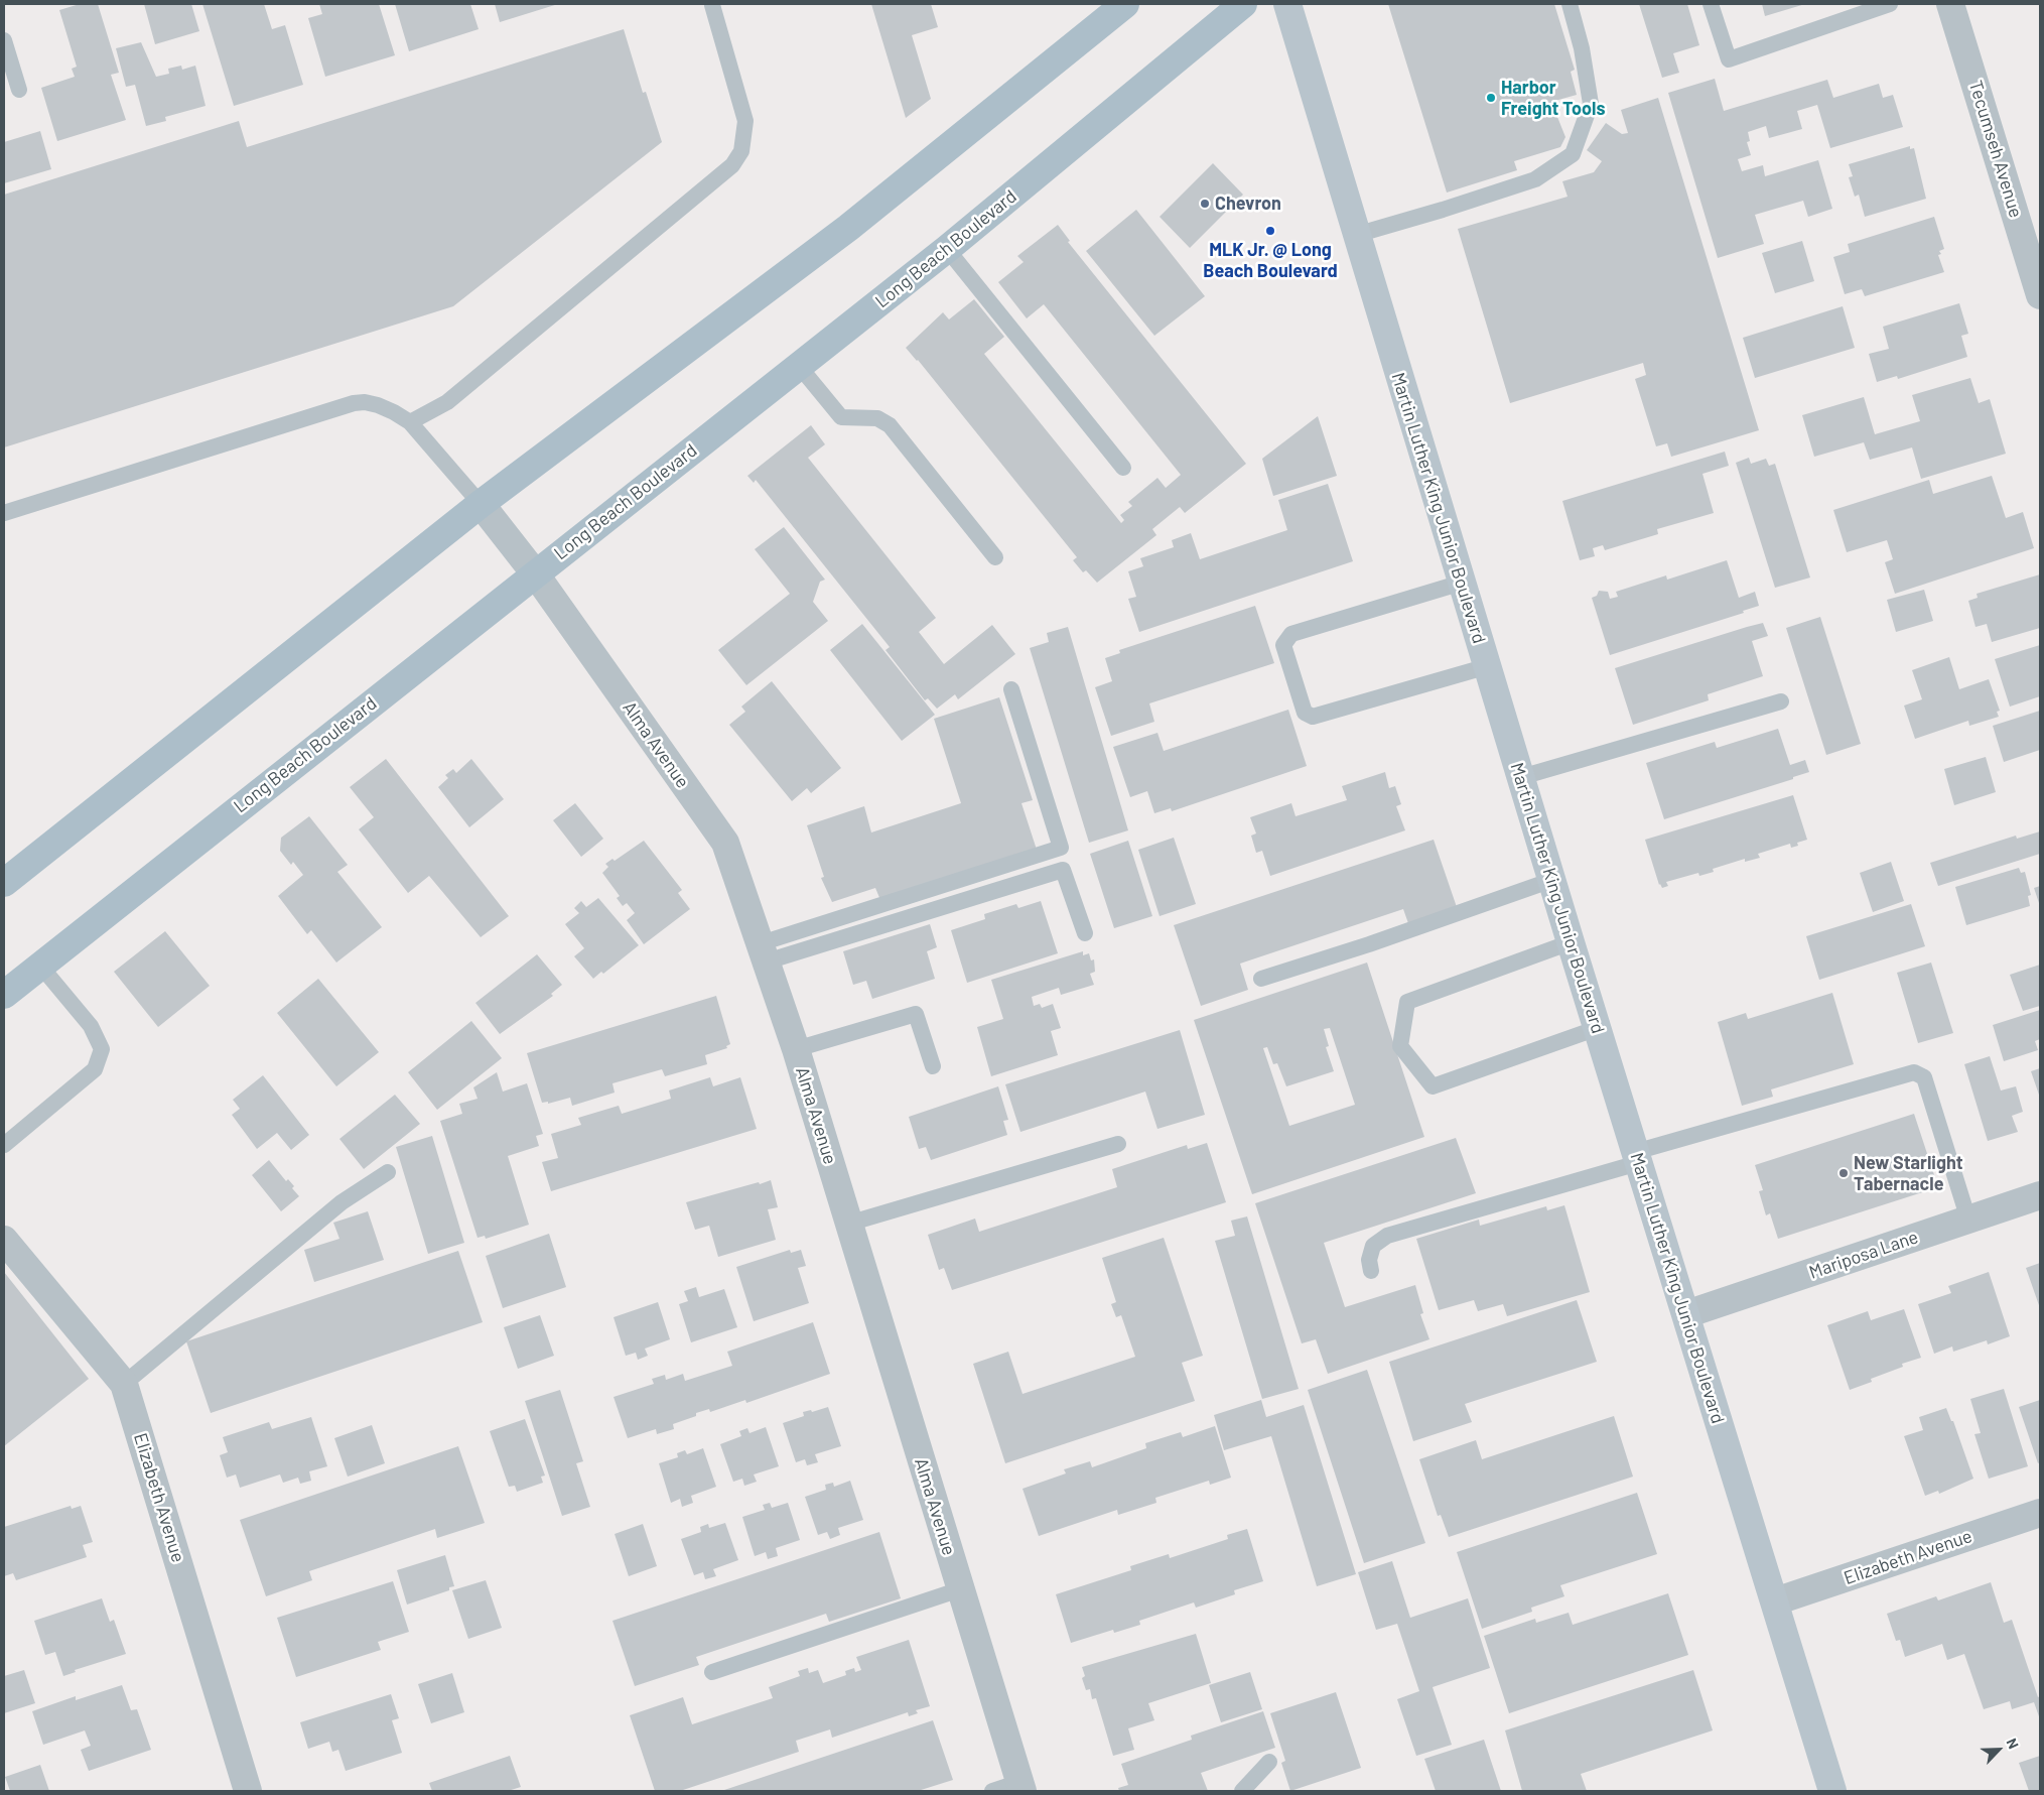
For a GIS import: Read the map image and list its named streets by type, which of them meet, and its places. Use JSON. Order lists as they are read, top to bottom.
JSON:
{
  "streets": {
    "main road": ["Long Beach Boulevard", "Martin Luther King Junior Boulevard"],
    "street": [
      "Tecumseh Avenue",
      "Alma Avenue",
      "Mariposa Lane",
      "Elizabeth Avenue"
    ]
  },
  "crossings": [
    ["Long Beach Boulevard", "Alma Avenue"],
    ["Martin Luther King Junior Boulevard", "Mariposa Lane"],
    ["Martin Luther King Junior Boulevard", "Elizabeth Avenue"]
  ],
  "places": [
    "Harbor Freight Tools",
    "Chevron",
    "MLK Jr. @ Long Beach Boulevard",
    "New Starlight Tabernacle"
  ],
  "north": "top right"
}
